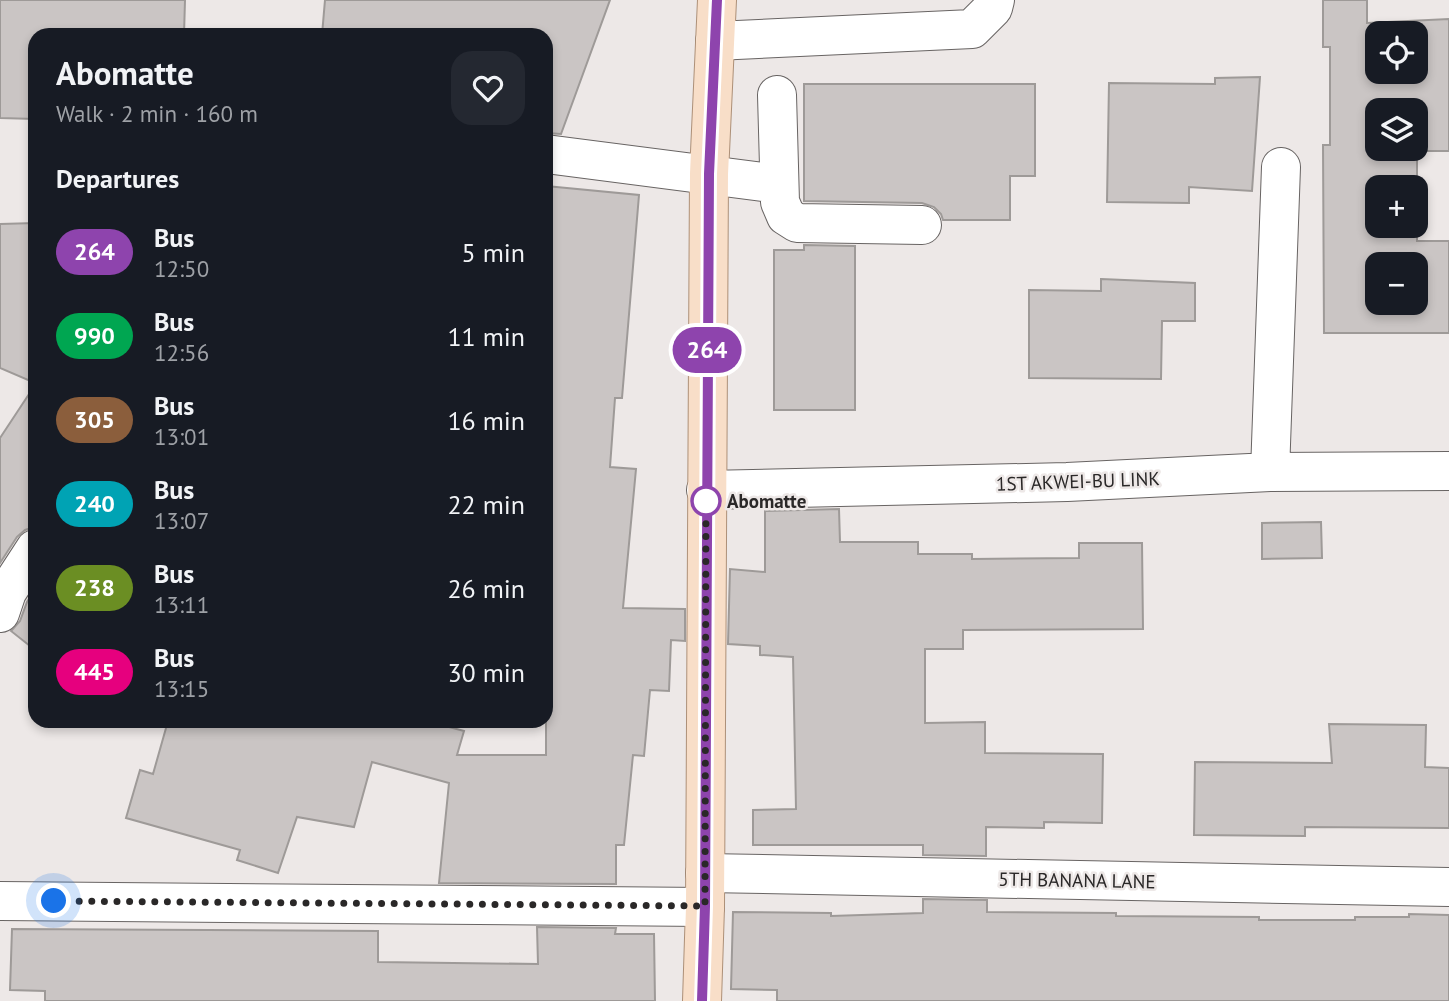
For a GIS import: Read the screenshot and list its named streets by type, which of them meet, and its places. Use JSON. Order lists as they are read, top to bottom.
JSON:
{
  "streets": {
    "street": ["1ST AKWEI-BU LINK", "5TH BANANA LANE"]
  },
  "places": ["Abomatte"],
  "lines": ["bus line 264"],
  "page": {
    "on_map": "264",
    "map_buttons": ["+", "−"],
    "heading": [
      ["Abomatte", "Walk · 2 min · 160 m"],
      "Departures"
    ],
    "list": [
      {
        "mark": "264",
        "name": "Bus",
        "note": "12:50",
        "value": "5 min"
      },
      {
        "mark": "990",
        "name": "Bus",
        "note": "12:56",
        "value": "11 min"
      },
      {
        "mark": "305",
        "name": "Bus",
        "note": "13:01",
        "value": "16 min"
      },
      {
        "mark": "240",
        "name": "Bus",
        "note": "13:07",
        "value": "22 min"
      },
      {
        "mark": "238",
        "name": "Bus",
        "note": "13:11",
        "value": "26 min"
      },
      {
        "mark": "445",
        "name": "Bus",
        "note": "13:15",
        "value": "30 min"
      }
    ]
  }
}
